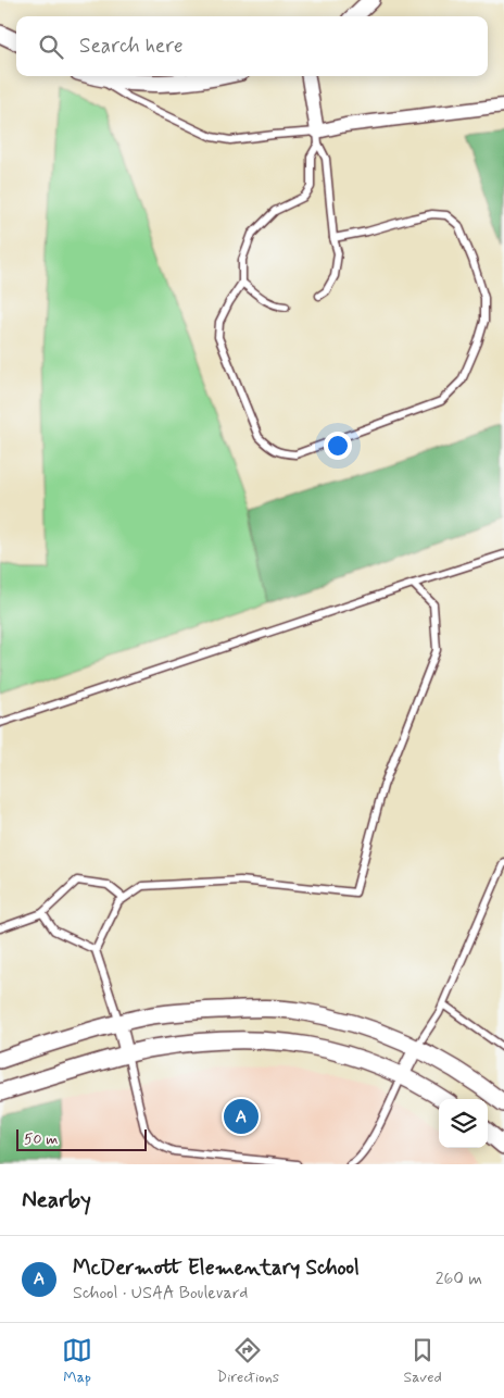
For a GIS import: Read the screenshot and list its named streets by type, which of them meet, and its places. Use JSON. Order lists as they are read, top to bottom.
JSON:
{
  "scale_bar": "50 m",
  "page": {
    "search": "Search here",
    "pins": "A",
    "scale": "50 m",
    "heading": "Nearby",
    "list": [
      {
        "mark": "A",
        "name": "McDermott Elementary School",
        "note": "School · USAA Boulevard",
        "value": "260 m"
      }
    ],
    "nav": ["Map", "Directions", "Saved"]
  }
}
